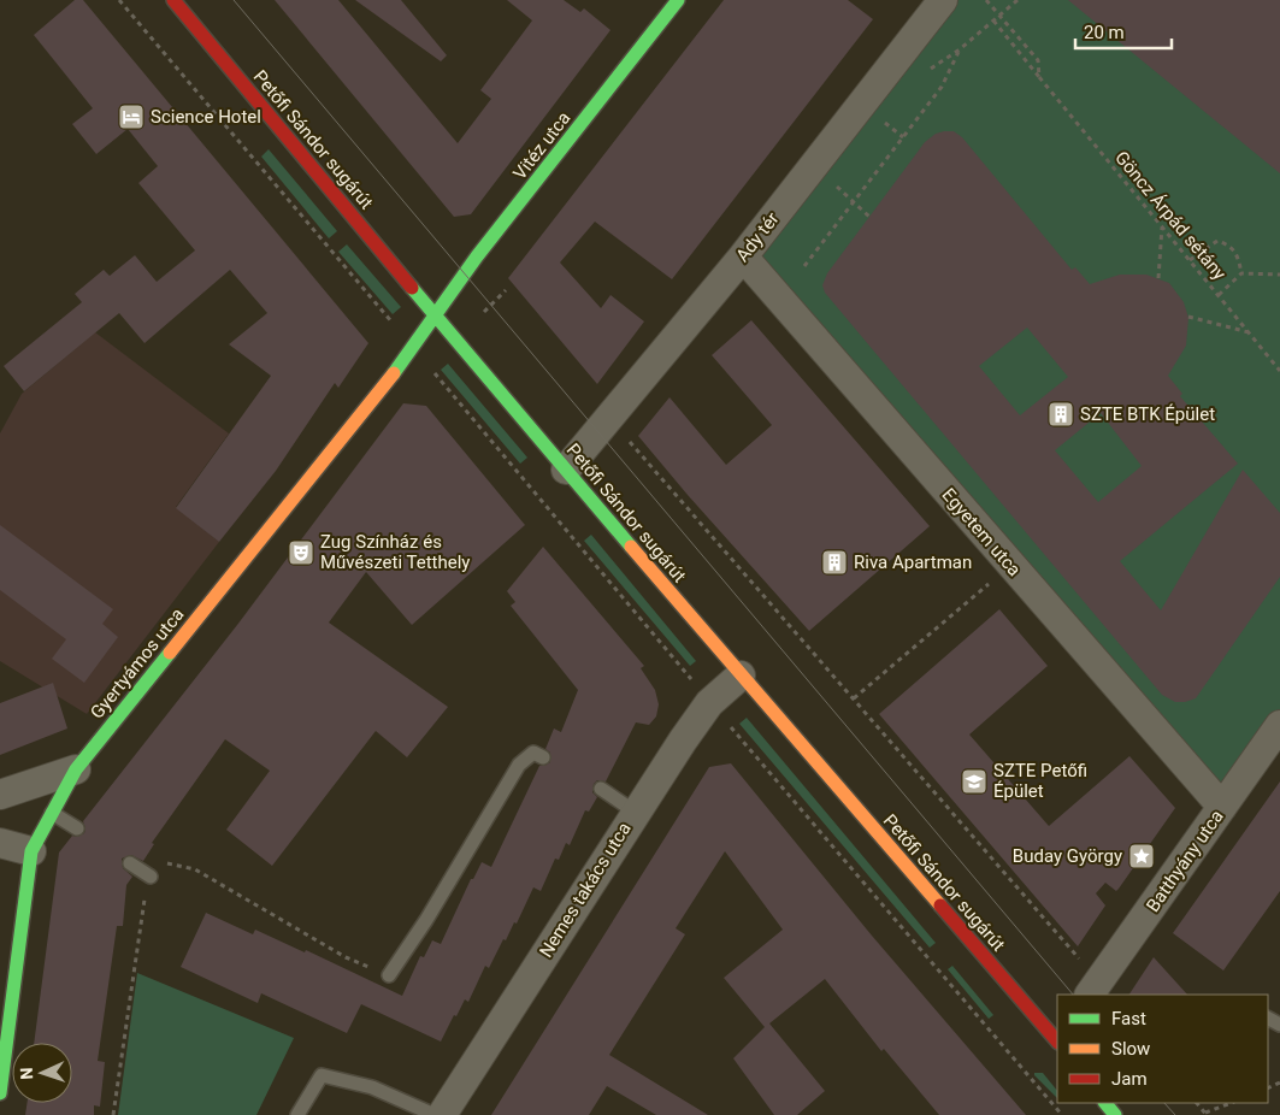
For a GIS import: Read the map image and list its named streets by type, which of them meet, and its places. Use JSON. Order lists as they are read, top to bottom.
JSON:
{
  "streets": {
    "street": [
      "Petőfi Sándor sugárút",
      "Vitéz utca",
      "Ady tér",
      "Egyetem utca",
      "Gyertyámos utca",
      "Batthyány utca",
      "Nemes takács utca"
    ],
    "path": ["Göncz Árpád sétány"]
  },
  "crossings": [
    ["Petőfi Sándor sugárút", "Vitéz utca"],
    ["Petőfi Sándor sugárút", "Ady tér"],
    ["Petőfi Sándor sugárút", "Gyertyámos utca"],
    ["Petőfi Sándor sugárút", "Nemes takács utca"],
    ["Vitéz utca", "Gyertyámos utca"],
    ["Ady tér", "Egyetem utca"],
    ["Egyetem utca", "Batthyány utca"]
  ],
  "places": {
    "hotel": ["Science Hotel"],
    "building": ["SZTE BTK Épület", "Riva Apartman"],
    "theatre": ["Zug Színház és Művészeti Tetthely"],
    "school or university": ["SZTE Petőfi Épület"],
    "place": ["Buday György"]
  },
  "legend": ["Fast", "Slow", "Jam"],
  "scale_bar": "20 m",
  "north": "left"
}
